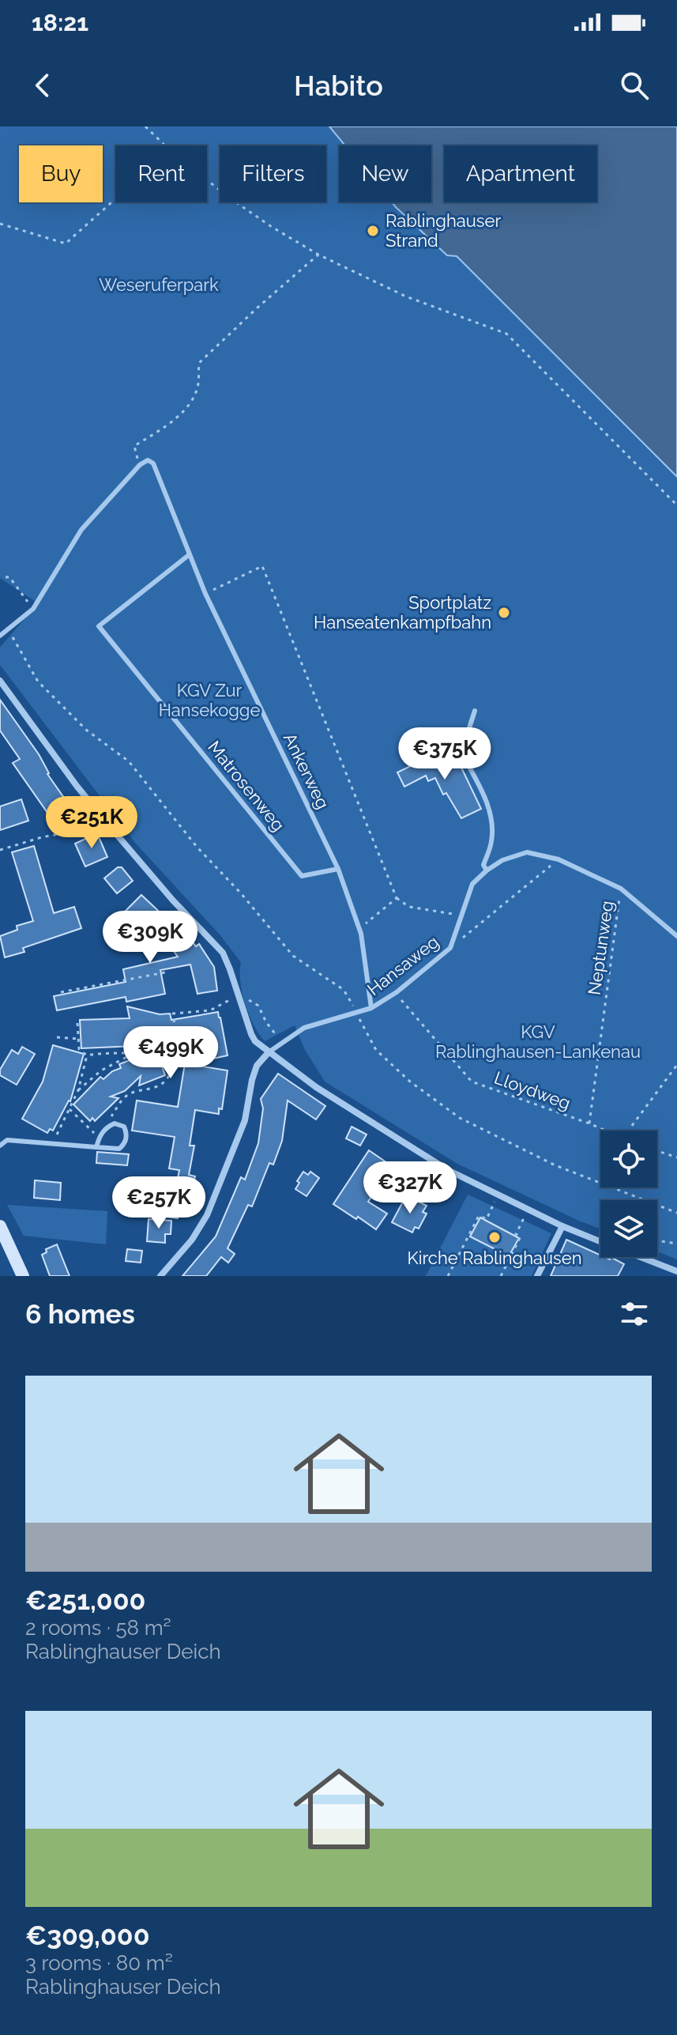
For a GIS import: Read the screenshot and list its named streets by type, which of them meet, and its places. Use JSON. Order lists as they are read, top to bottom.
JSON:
{
  "streets": {
    "lane": ["Ankerweg", "Matrosenweg", "Hansaweg"],
    "path": ["Neptunweg", "Lloydweg"]
  },
  "crossings": [
    ["Ankerweg", "Matrosenweg"],
    ["Ankerweg", "Hansaweg"],
    ["Neptunweg", "Hansaweg"],
    ["Neptunweg", "Lloydweg"],
    ["Hansaweg", "Lloydweg"]
  ],
  "parks": ["Weseruferpark", "KGV Zur Hansekogge", "KGV Rablinghausen-Lankenau"],
  "places": ["Rablinghauser Strand", "Sportplatz Hanseatenkampfbahn", "Kirche Rablinghausen"],
  "page": {
    "status": "18:21",
    "header": "Habito",
    "chip": [
      "Buy",
      "Rent",
      "Filters",
      "New",
      "Apartment"
    ],
    "price": [
      "€375K",
      "€251K",
      "€309K",
      "€499K",
      "€327K",
      "€257K"
    ],
    "heading": "6 homes",
    "list": [
      {
        "name": "€251,000",
        "note": "2 rooms · 58 m² · Rablinghauser Deich"
      },
      {
        "name": "€309,000",
        "note": "3 rooms · 80 m² · Rablinghauser Deich"
      }
    ]
  }
}
